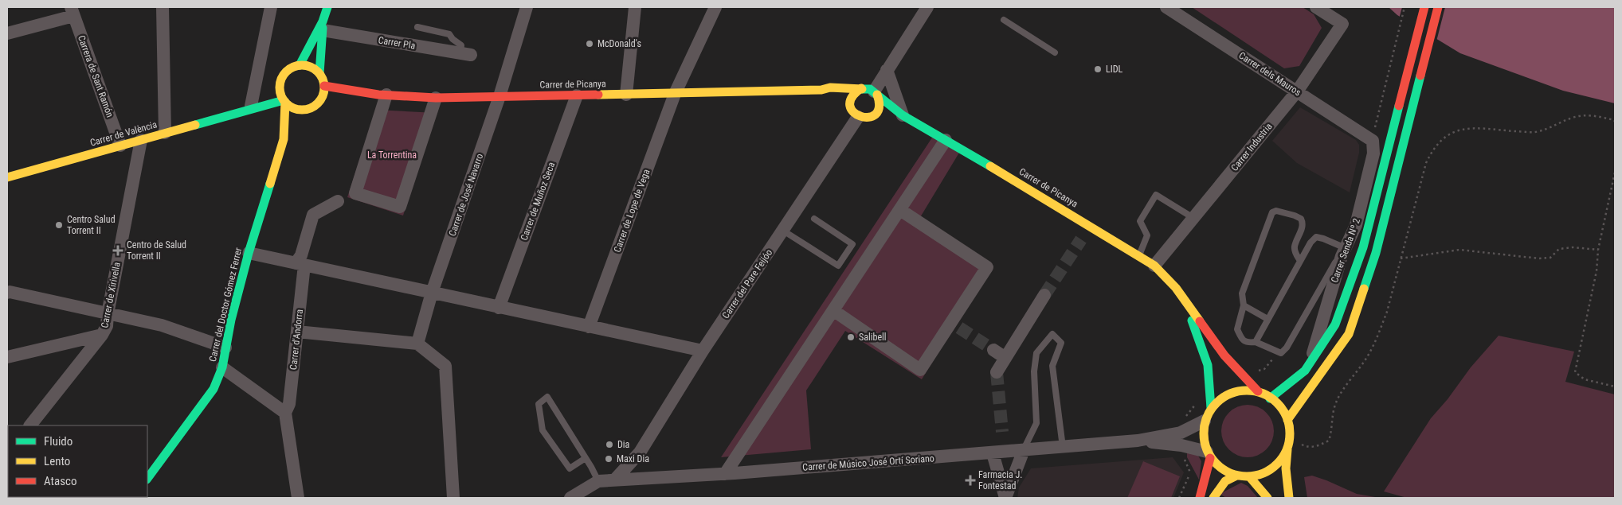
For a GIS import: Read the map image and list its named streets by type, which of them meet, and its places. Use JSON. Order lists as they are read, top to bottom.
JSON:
{
  "streets": {
    "street": [
      "Carrer Pla",
      "Carrer dels Mauros",
      "Carrera de Sant Ramón",
      "Carrer de Picanya",
      "Carrer de València",
      "Carrer Industria",
      "Carrer de José Navarro",
      "Carrer de Muñoz Seca",
      "Carrer de Lope de Vega",
      "Carrer Senda Nº 2",
      "Carrer del Pare Feijóo",
      "Carrer de Xirivella",
      "Carrer del Doctor Gómez Ferrer",
      "Carrer d'Andorra",
      "Carrer de Músico José Ortí Soriano"
    ]
  },
  "crossings": [
    ["Carrer dels Mauros", "Carrer Industria"],
    ["Carrer dels Mauros", "Carrer Senda Nº 2"],
    ["Carrera de Sant Ramón", "Carrer de València"],
    ["Carrer de Picanya", "Carrer de València"],
    ["Carrer de Picanya", "Carrer Industria"],
    ["Carrer de Picanya", "Carrer de José Navarro"],
    ["Carrer de Picanya", "Carrer de Muñoz Seca"],
    ["Carrer de Picanya", "Carrer de Lope de Vega"],
    ["Carrer de Picanya", "Carrer del Pare Feijóo"],
    ["Carrer de Picanya", "Carrer del Doctor Gómez Ferrer"],
    ["Carrer de Picanya", "Carrer de Músico José Ortí Soriano"],
    ["Carrer de València", "Carrer de Xirivella"],
    ["Carrer de València", "Carrer del Doctor Gómez Ferrer"],
    ["Carrer del Pare Feijóo", "Carrer de Músico José Ortí Soriano"]
  ],
  "parks": ["La Torrentina"],
  "places": {
    "other": [
      "McDonald's",
      "LIDL",
      "Centro Salud Torrent II",
      "Salibell",
      "Dia",
      "Maxi Dia"
    ],
    "health": ["Centro de Salud Torrent II", "Farmacia J. Fontestad"]
  },
  "legend": ["Fluido", "Lento", "Atasco"]
}
